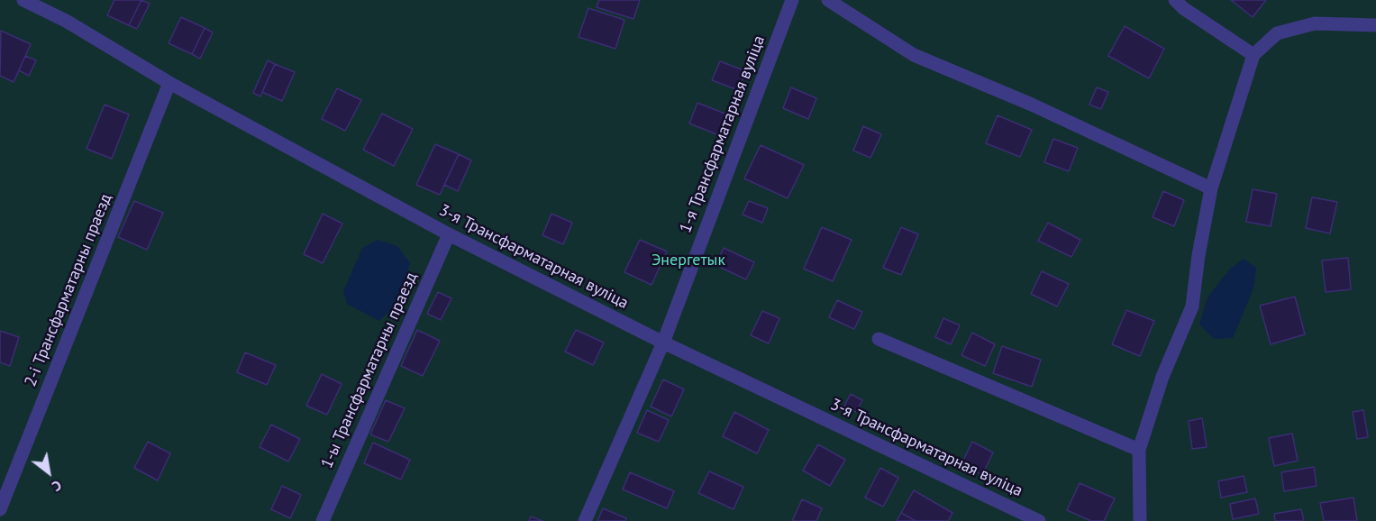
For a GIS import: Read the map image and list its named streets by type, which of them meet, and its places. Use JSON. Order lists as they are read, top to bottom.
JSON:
{
  "streets": {
    "lane": [
      "1-я Трансфарматарная вуліца",
      "3-я Трансфарматарная вуліца",
      "2-і Трансфарматарны праезд",
      "1-ы Трансфарматарны праезд"
    ]
  },
  "crossings": [
    ["1-я Трансфарматарная вуліца", "3-я Трансфарматарная вуліца"],
    ["3-я Трансфарматарная вуліца", "2-і Трансфарматарны праезд"],
    ["3-я Трансфарматарная вуліца", "1-ы Трансфарматарны праезд"]
  ],
  "parks": ["Энергетык"],
  "north": "bottom right"
}
